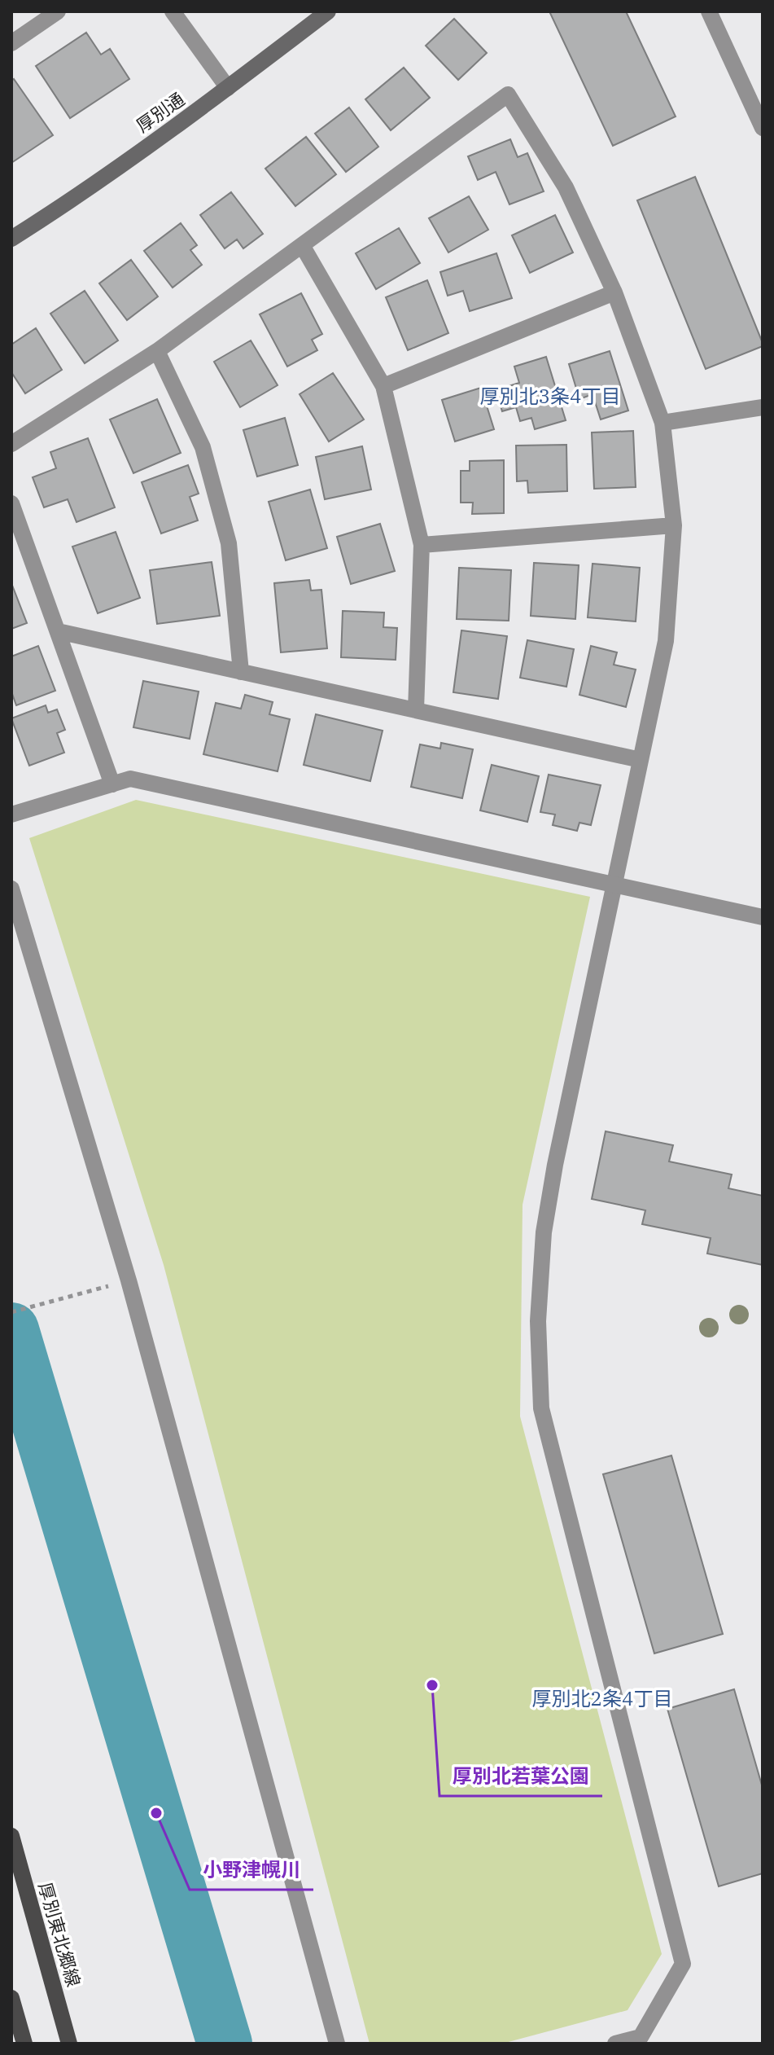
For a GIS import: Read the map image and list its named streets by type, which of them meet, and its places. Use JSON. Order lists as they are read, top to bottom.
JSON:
{
  "streets": {
    "main road": ["厚別通", "厚別東北郷線"]
  },
  "districts": ["厚別北3条4丁目", "厚別北2条4丁目"],
  "places": ["厚別北若葉公園", "小野津幌川"]
}
